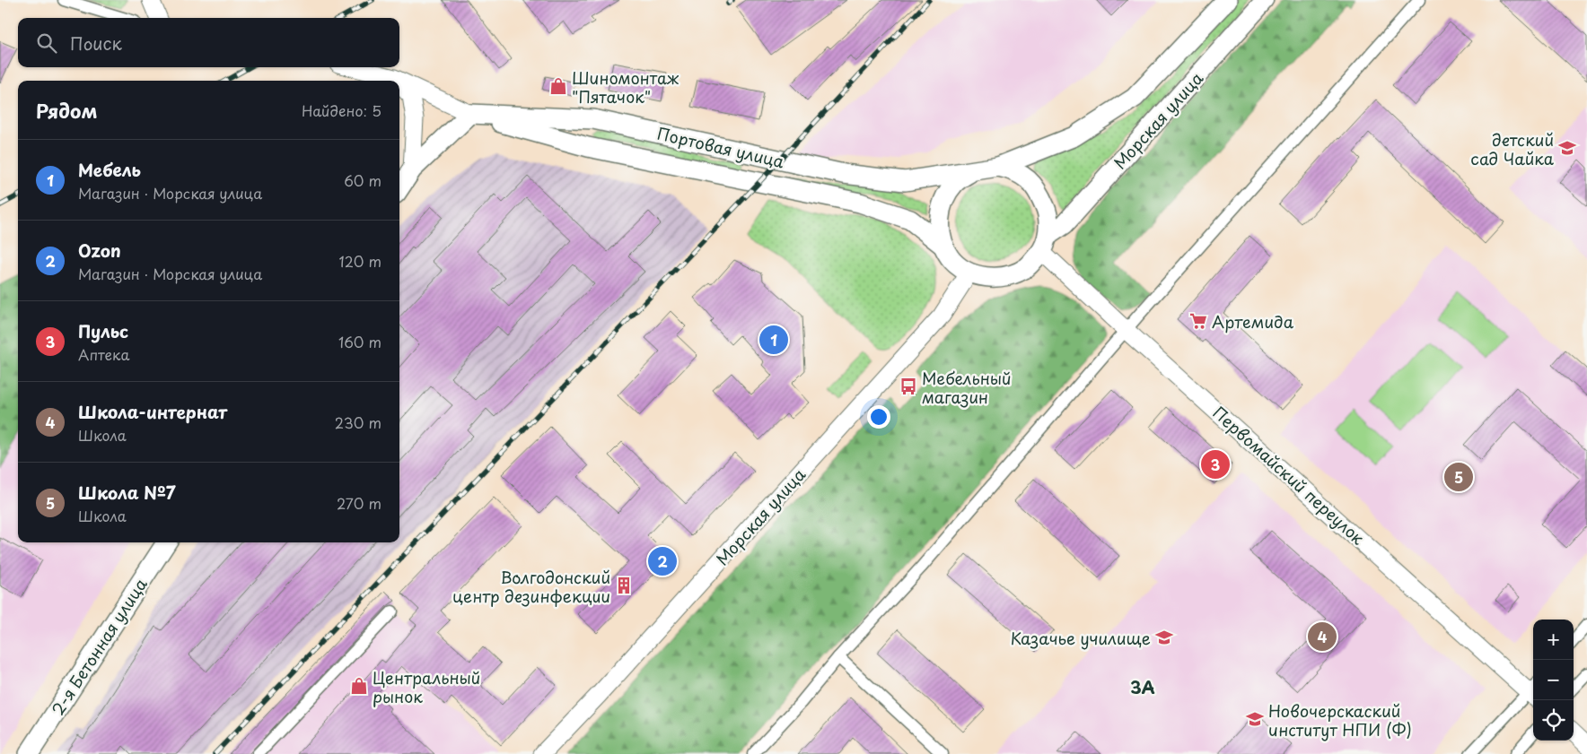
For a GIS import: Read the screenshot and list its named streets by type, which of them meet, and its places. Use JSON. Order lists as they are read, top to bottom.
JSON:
{
  "streets": {
    "main road": ["Морская улица", "Портовая улица", "2-я Бетонная улица"],
    "street": ["Первомайский переулок"]
  },
  "crossings": [
    ["Морская улица", "Портовая улица"],
    ["Морская улица", "Первомайский переулок"],
    ["Портовая улица", "Первомайский переулок"]
  ],
  "districts": ["3А"],
  "places": {
    "shop": ["Шиномонтаж \"Пятачок\"", "Центральный рынок"],
    "school or university": ["детский сад Чайка", "Казачье училище", "Новочерскаский институт НПИ (Ф)"],
    "supermarket": ["Артемида"],
    "bus stop": ["Мебельный магазин"],
    "building": ["Волгодонский центр дезинфекции"]
  },
  "page": {
    "search": "Поиск",
    "heading": ["Рядом", "Найдено: 5"],
    "list": [
      {
        "mark": "1",
        "name": "Мебель",
        "note": "Магазин · Морская улица",
        "value": "60 m"
      },
      {
        "mark": "2",
        "name": "Ozon",
        "note": "Магазин · Морская улица",
        "value": "120 m"
      },
      {
        "mark": "3",
        "name": "Пульс",
        "note": "Аптека",
        "value": "160 m"
      },
      {
        "mark": "4",
        "name": "Школа-интернат",
        "note": "Школа",
        "value": "230 m"
      },
      {
        "mark": "5",
        "name": "Школа №7",
        "note": "Школа",
        "value": "270 m"
      }
    ],
    "pins": [
      "1",
      "3",
      "5",
      "2",
      "4"
    ],
    "map_buttons": ["+", "−"]
  }
}
